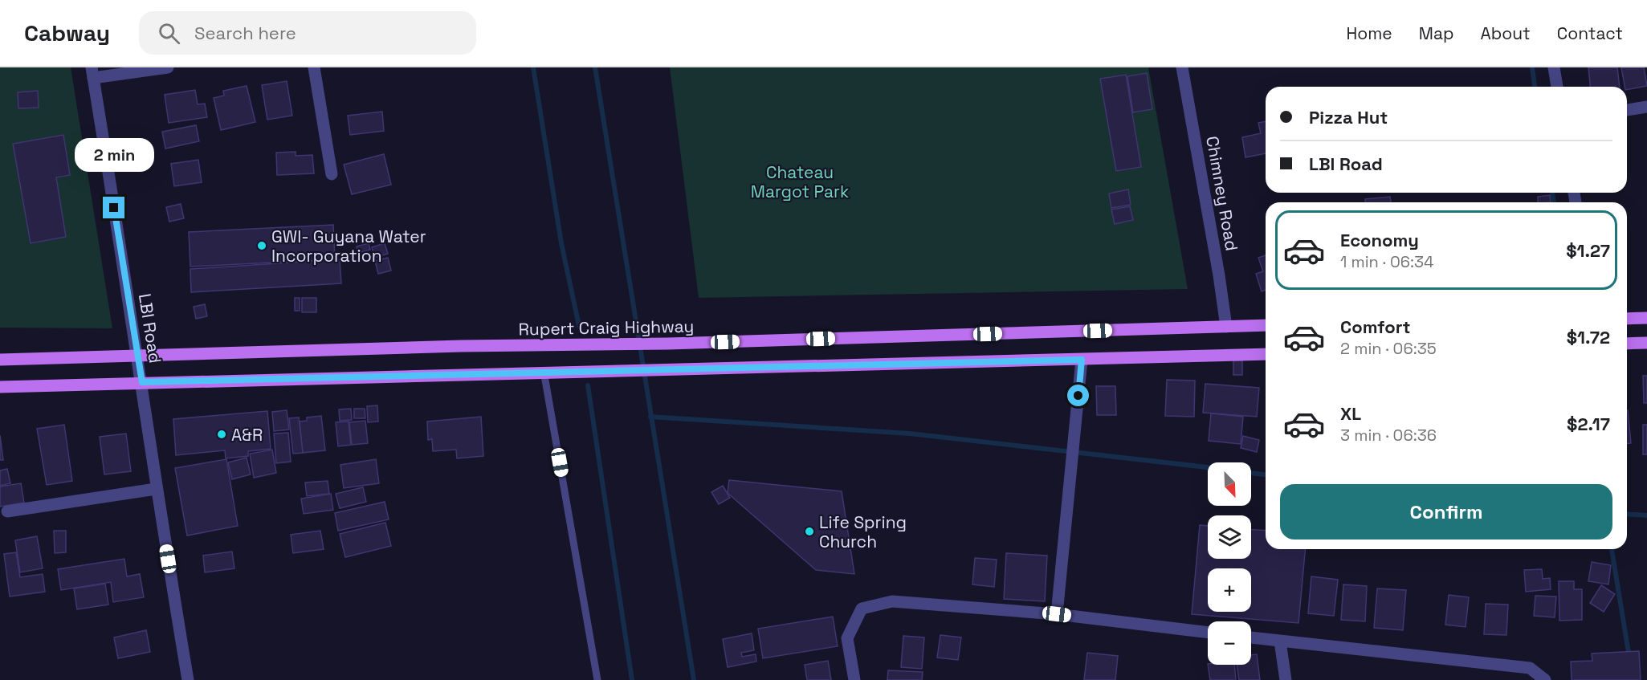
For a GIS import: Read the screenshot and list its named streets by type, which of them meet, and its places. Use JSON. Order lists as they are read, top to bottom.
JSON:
{
  "streets": {
    "main road": ["Rupert Craig Highway"],
    "street": ["Chimney Road", "LBI Road"]
  },
  "crossings": [
    ["Chimney Road", "Rupert Craig Highway"],
    ["Rupert Craig Highway", "LBI Road"]
  ],
  "parks": ["Chateau Margot Park"],
  "places": ["GWI- Guyana Water Incorporation", "A&R", "Life Spring Church"],
  "north": "bottom right",
  "page": {
    "header": "Cabway",
    "search": "Search here",
    "nav": [
      "Home",
      "Map",
      "About",
      "Contact"
    ],
    "banner": ["Pizza Hut", "LBI Road"],
    "bubble": "2 min",
    "list": [
      {
        "name": "Economy",
        "note": "1 min · 06:34",
        "value": "$1.27"
      },
      {
        "name": "Comfort",
        "note": "2 min · 06:35",
        "value": "$1.72"
      },
      {
        "name": "XL",
        "note": "3 min · 06:36",
        "value": "$2.17"
      }
    ],
    "map_buttons": ["+", "−"],
    "buttons": "Confirm"
  }
}
